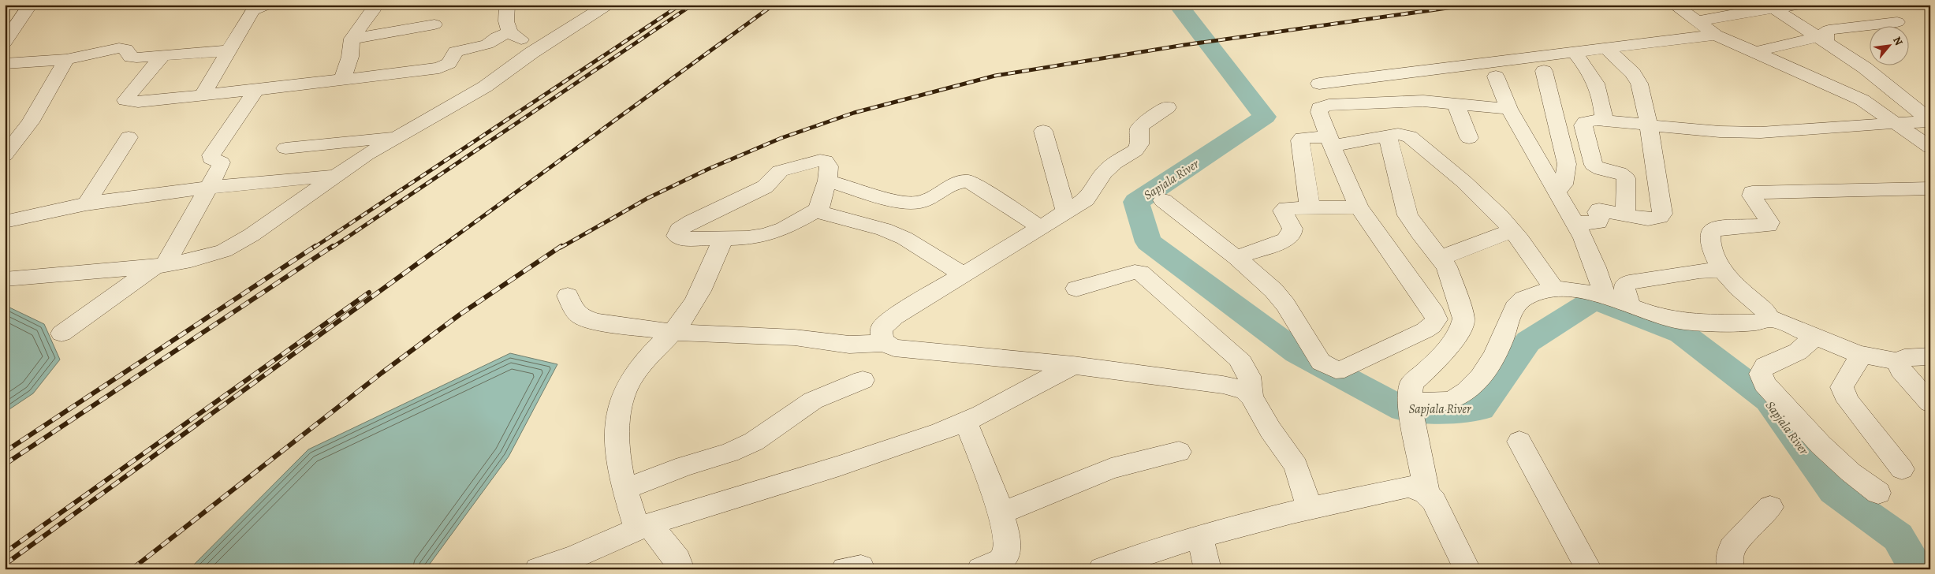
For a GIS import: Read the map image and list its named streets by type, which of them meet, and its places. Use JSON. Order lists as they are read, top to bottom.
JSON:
{
  "water": ["Sapjala River"],
  "north": "top right"
}
